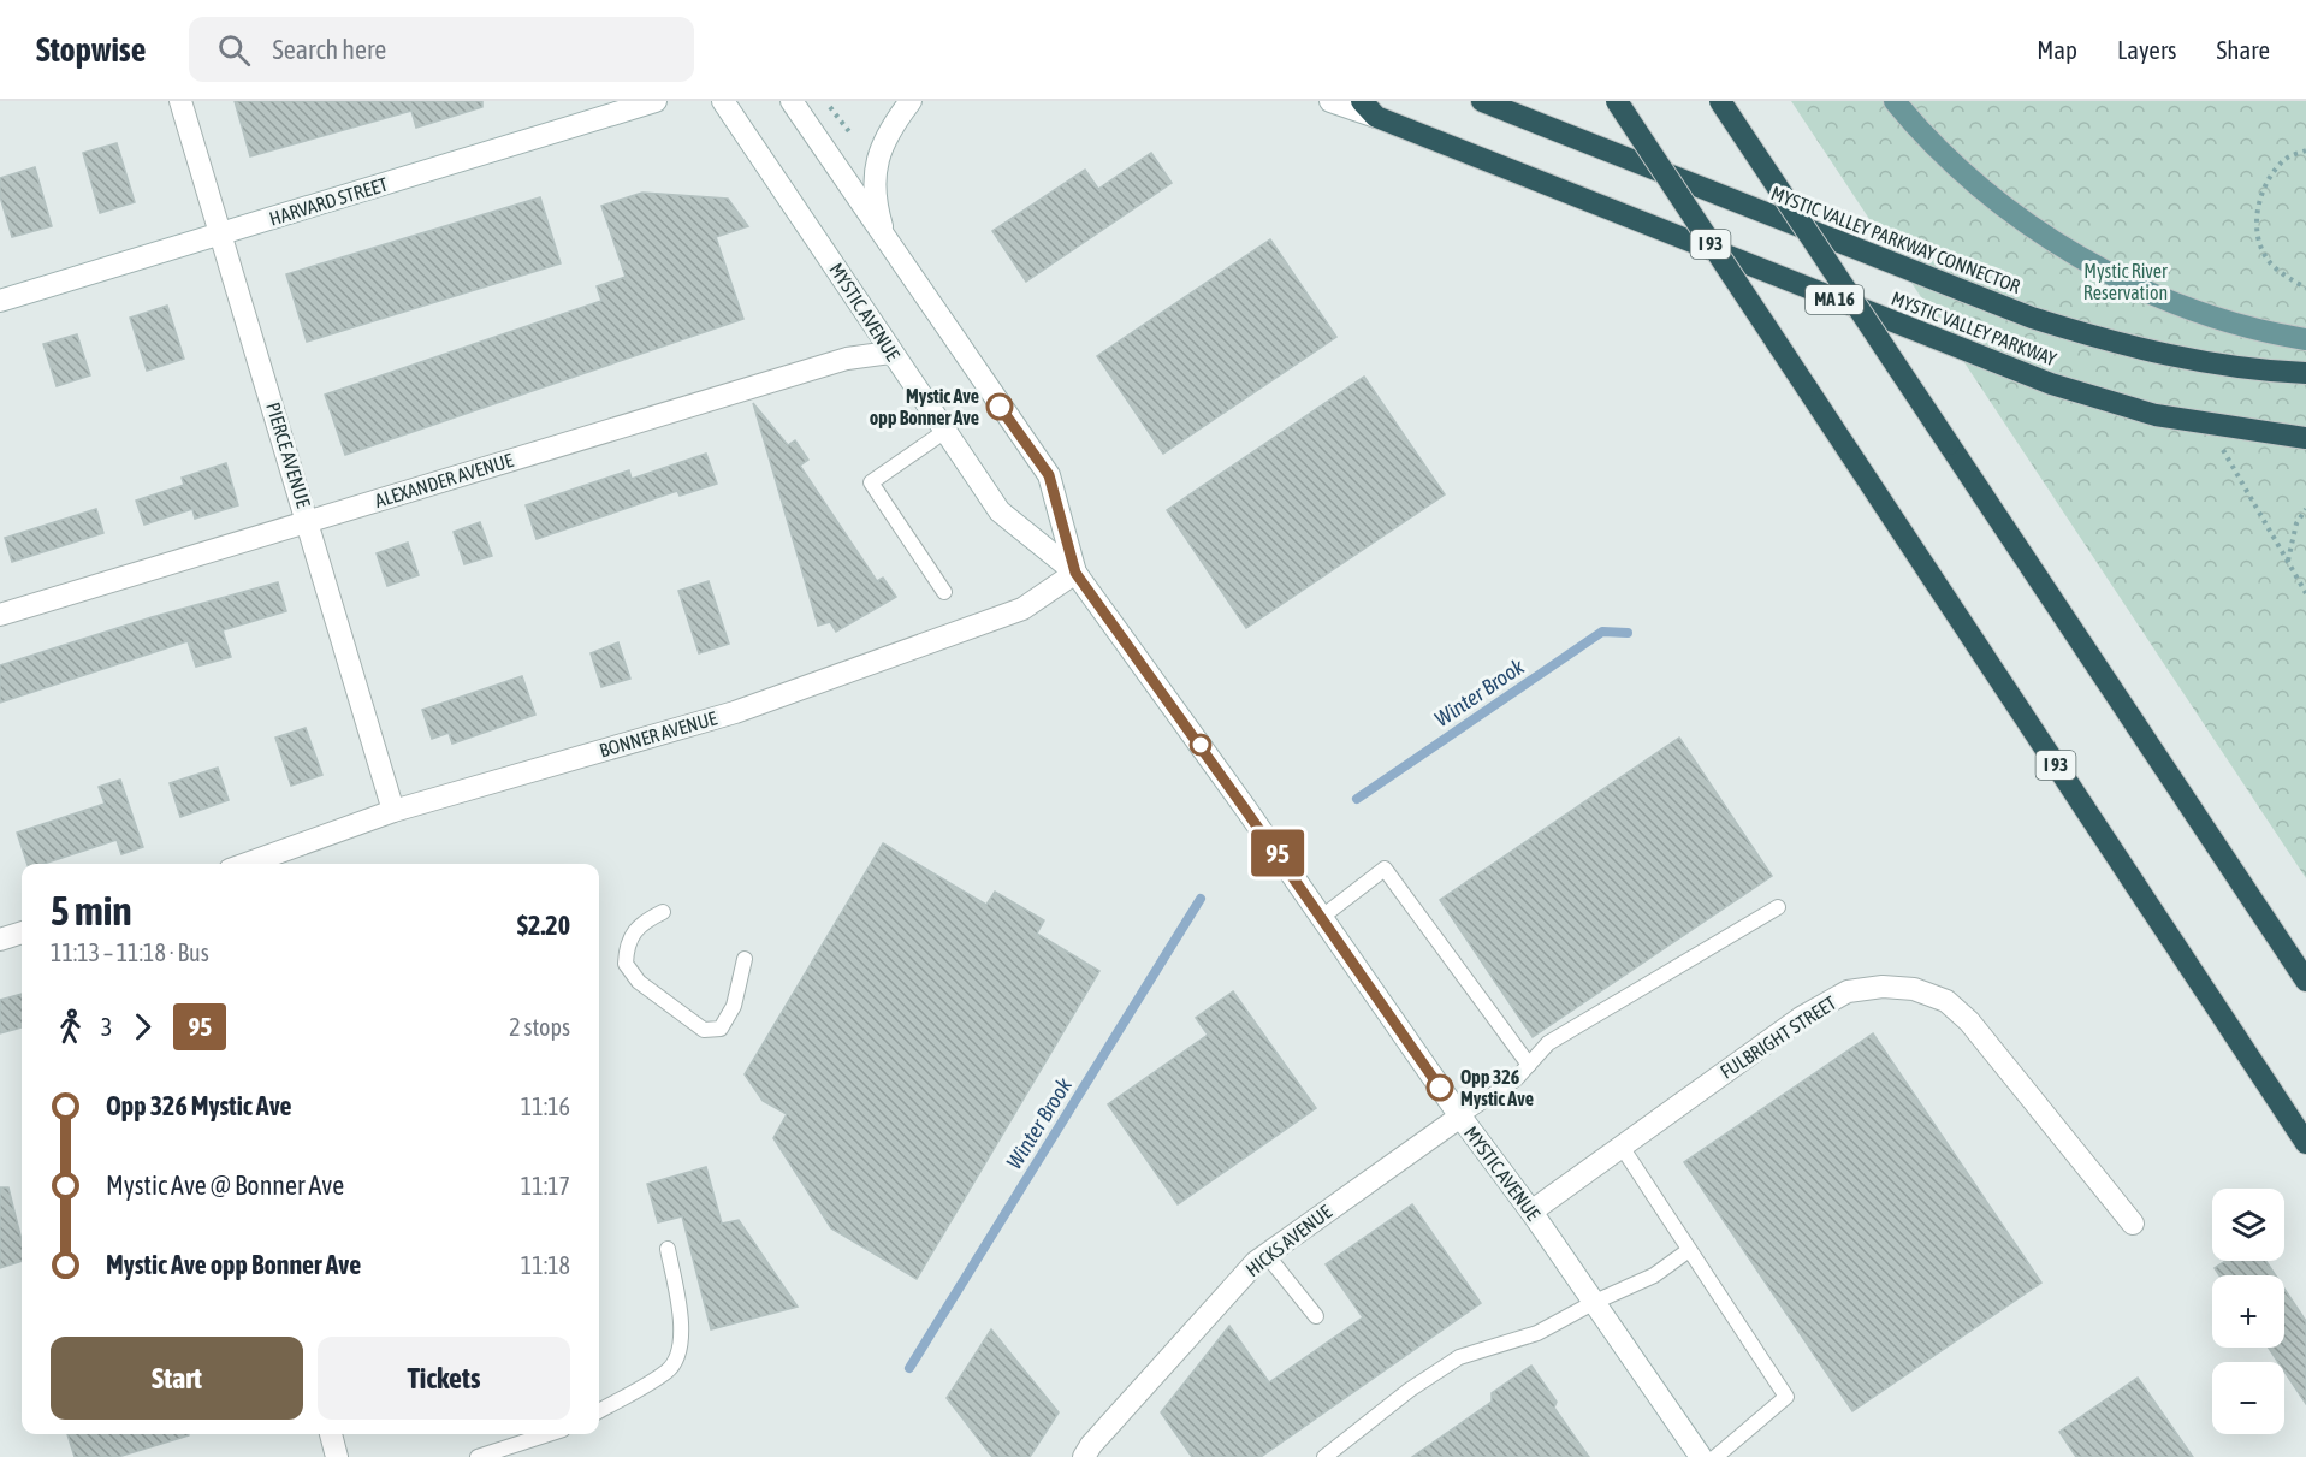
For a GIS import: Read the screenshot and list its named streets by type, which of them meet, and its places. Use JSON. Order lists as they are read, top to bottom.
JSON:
{
  "streets": {
    "highway": [
      "MYSTIC VALLEY PARKWAY CONNECTOR",
      "I 93",
      "MA 16",
      "MYSTIC VALLEY PARKWAY"
    ],
    "street": [
      "HARVARD STREET",
      "MYSTIC AVENUE",
      "PIERCE AVENUE",
      "ALEXANDER AVENUE",
      "BONNER AVENUE",
      "FULBRIGHT STREET",
      "HICKS AVENUE"
    ]
  },
  "crossings": [
    ["HARVARD STREET", "PIERCE AVENUE"],
    ["MYSTIC AVENUE", "ALEXANDER AVENUE"],
    ["MYSTIC AVENUE", "BONNER AVENUE"],
    ["MYSTIC AVENUE", "FULBRIGHT STREET"],
    ["MYSTIC AVENUE", "HICKS AVENUE"],
    ["PIERCE AVENUE", "ALEXANDER AVENUE"],
    ["PIERCE AVENUE", "BONNER AVENUE"]
  ],
  "water": ["Winter Brook"],
  "parks": ["Mystic River Reservation"],
  "places": ["Mystic Ave opp Bonner Ave", "Opp 326 Mystic Ave"],
  "lines": ["bus line 95"],
  "page": {
    "header": "Stopwise",
    "search": "Search here",
    "nav": ["Map", "Layers", "Share"],
    "on_map": "95",
    "heading": ["5 min", "11:13 – 11:18 · Bus", "$2.20"],
    "legs": ["3", "95", "2 stops"],
    "list": [
      {
        "name": "Opp 326 Mystic Ave",
        "value": "11:16"
      },
      {
        "name": "Mystic Ave @ Bonner Ave",
        "value": "11:17"
      },
      {
        "name": "Mystic Ave opp Bonner Ave",
        "value": "11:18"
      }
    ],
    "map_buttons": ["+", "−"],
    "buttons": ["Start", "Tickets"]
  }
}
